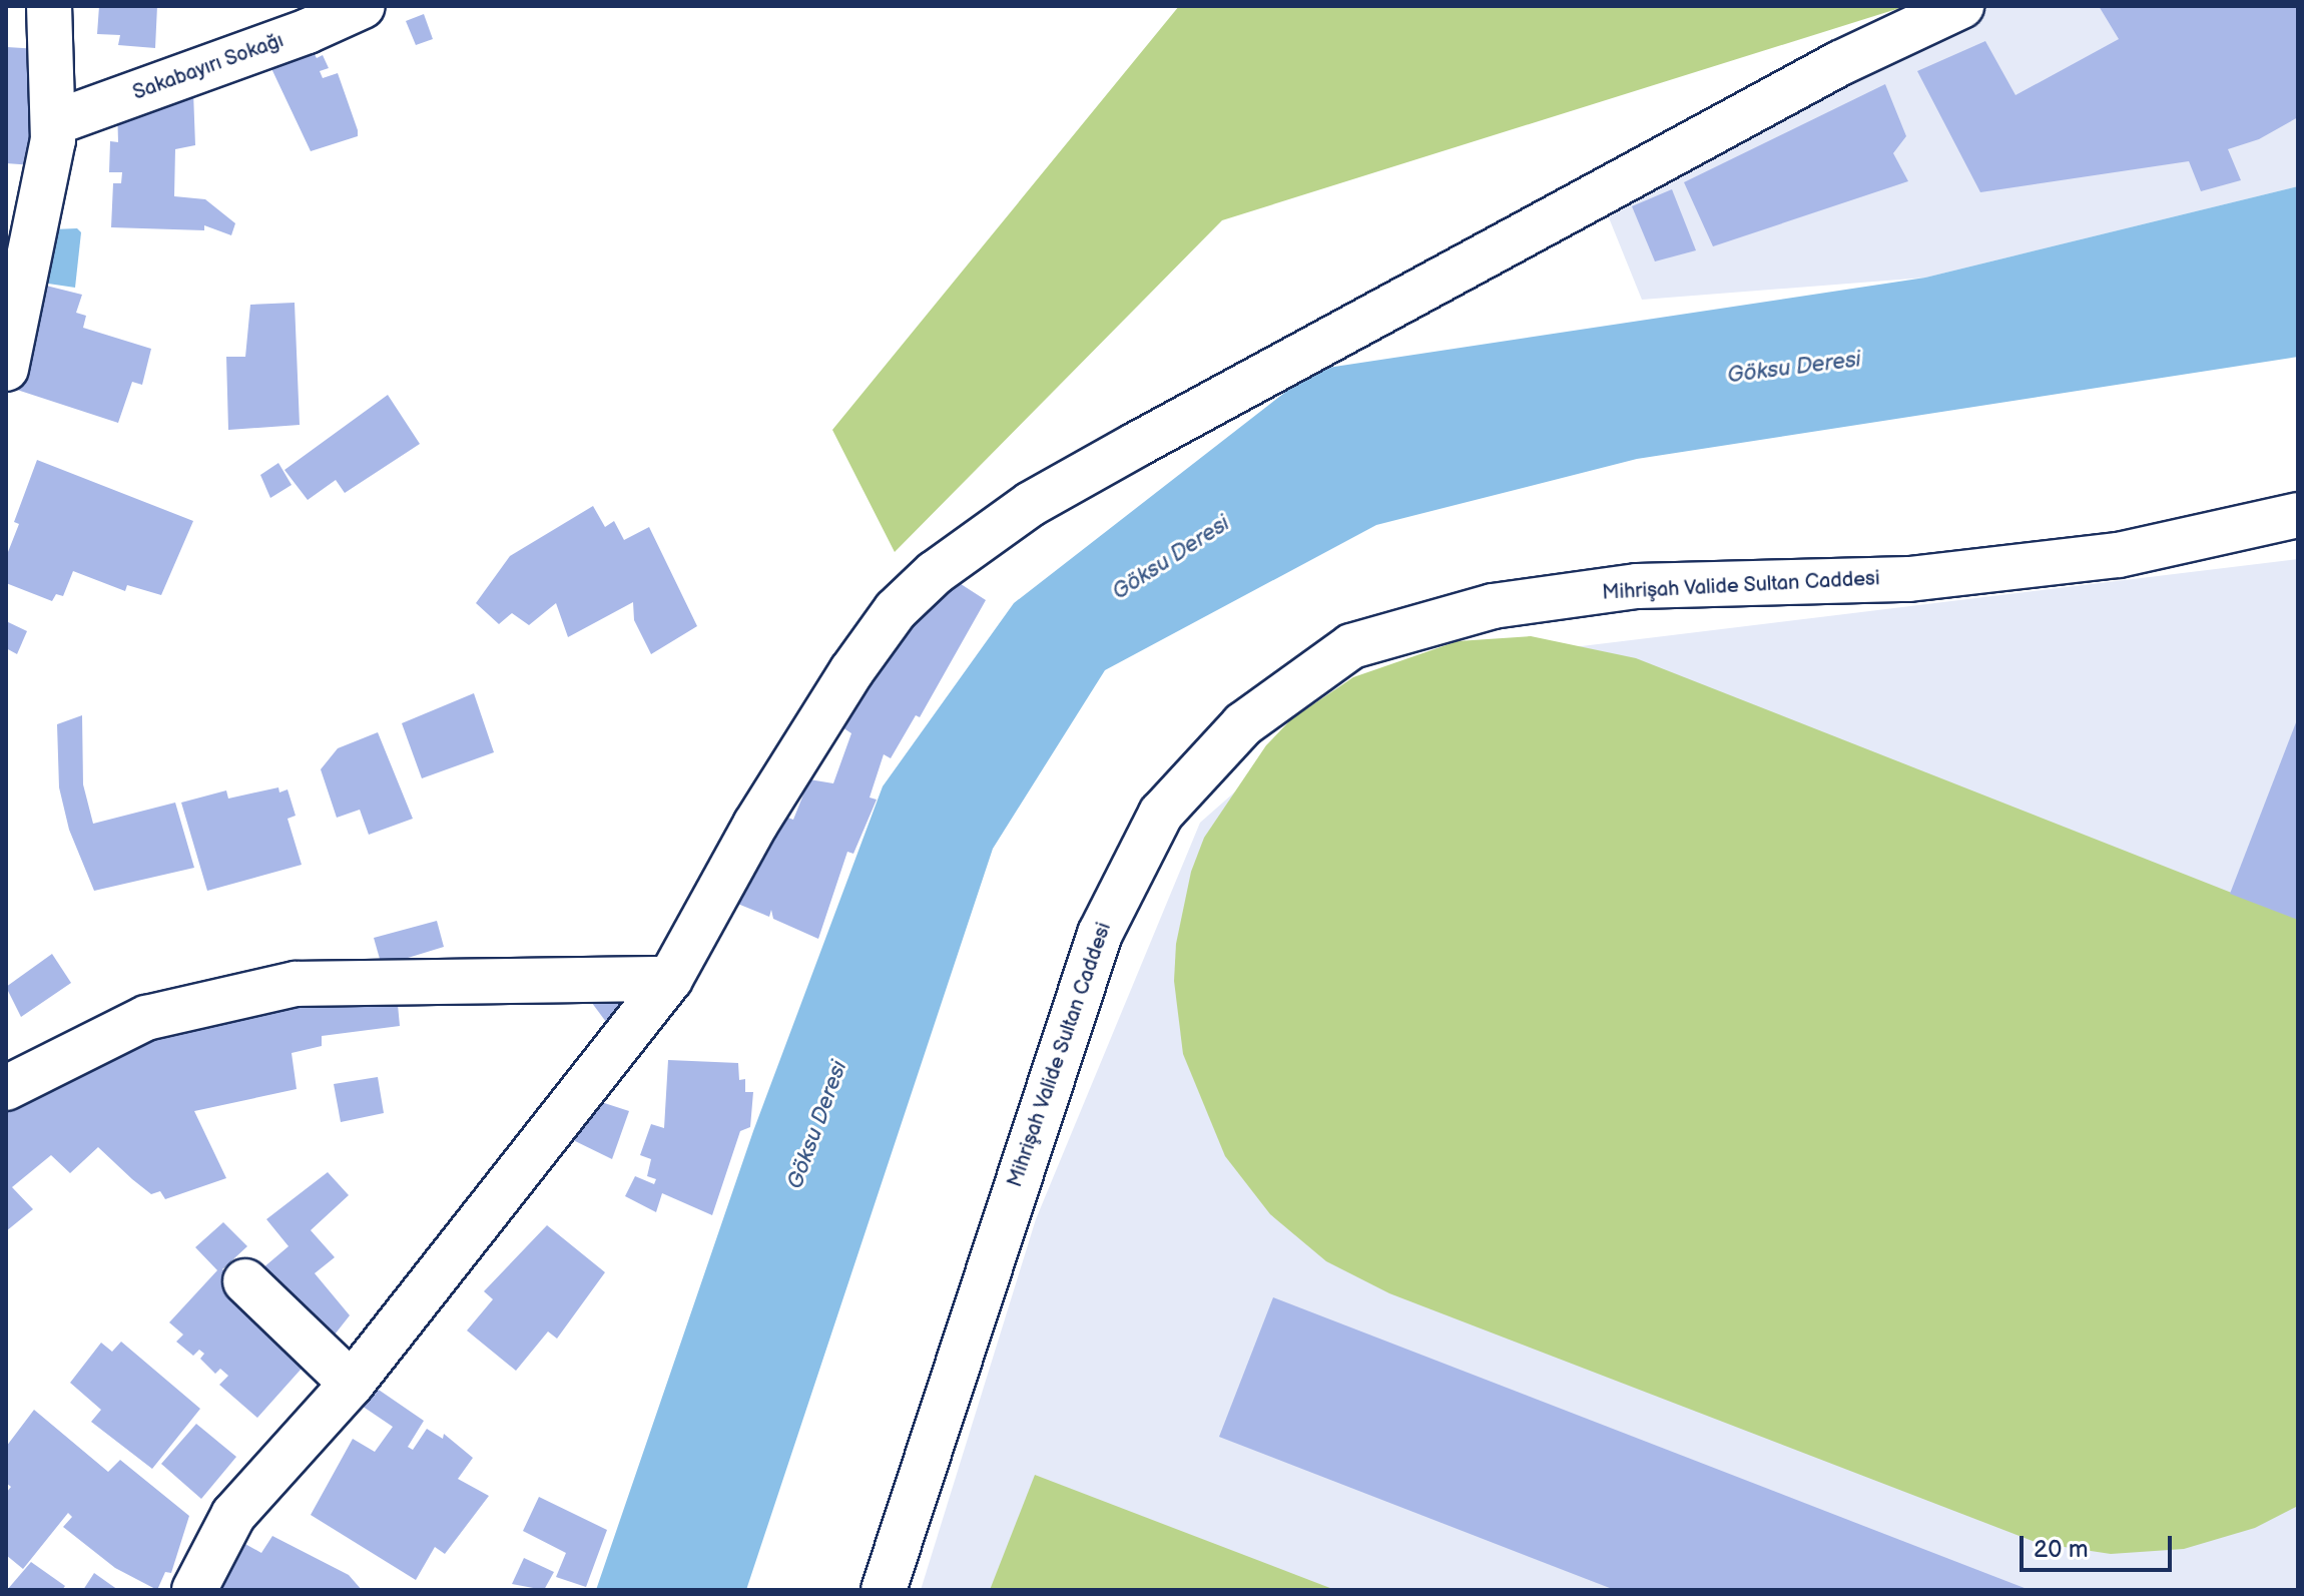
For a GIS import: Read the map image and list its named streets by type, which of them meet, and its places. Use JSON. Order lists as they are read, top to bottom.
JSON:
{
  "streets": {
    "street": ["Sakabayırı Sokağı", "Mihrişah Valide Sultan Caddesi"]
  },
  "water": ["Göksu Deresi"],
  "scale_bar": "20 m"
}
